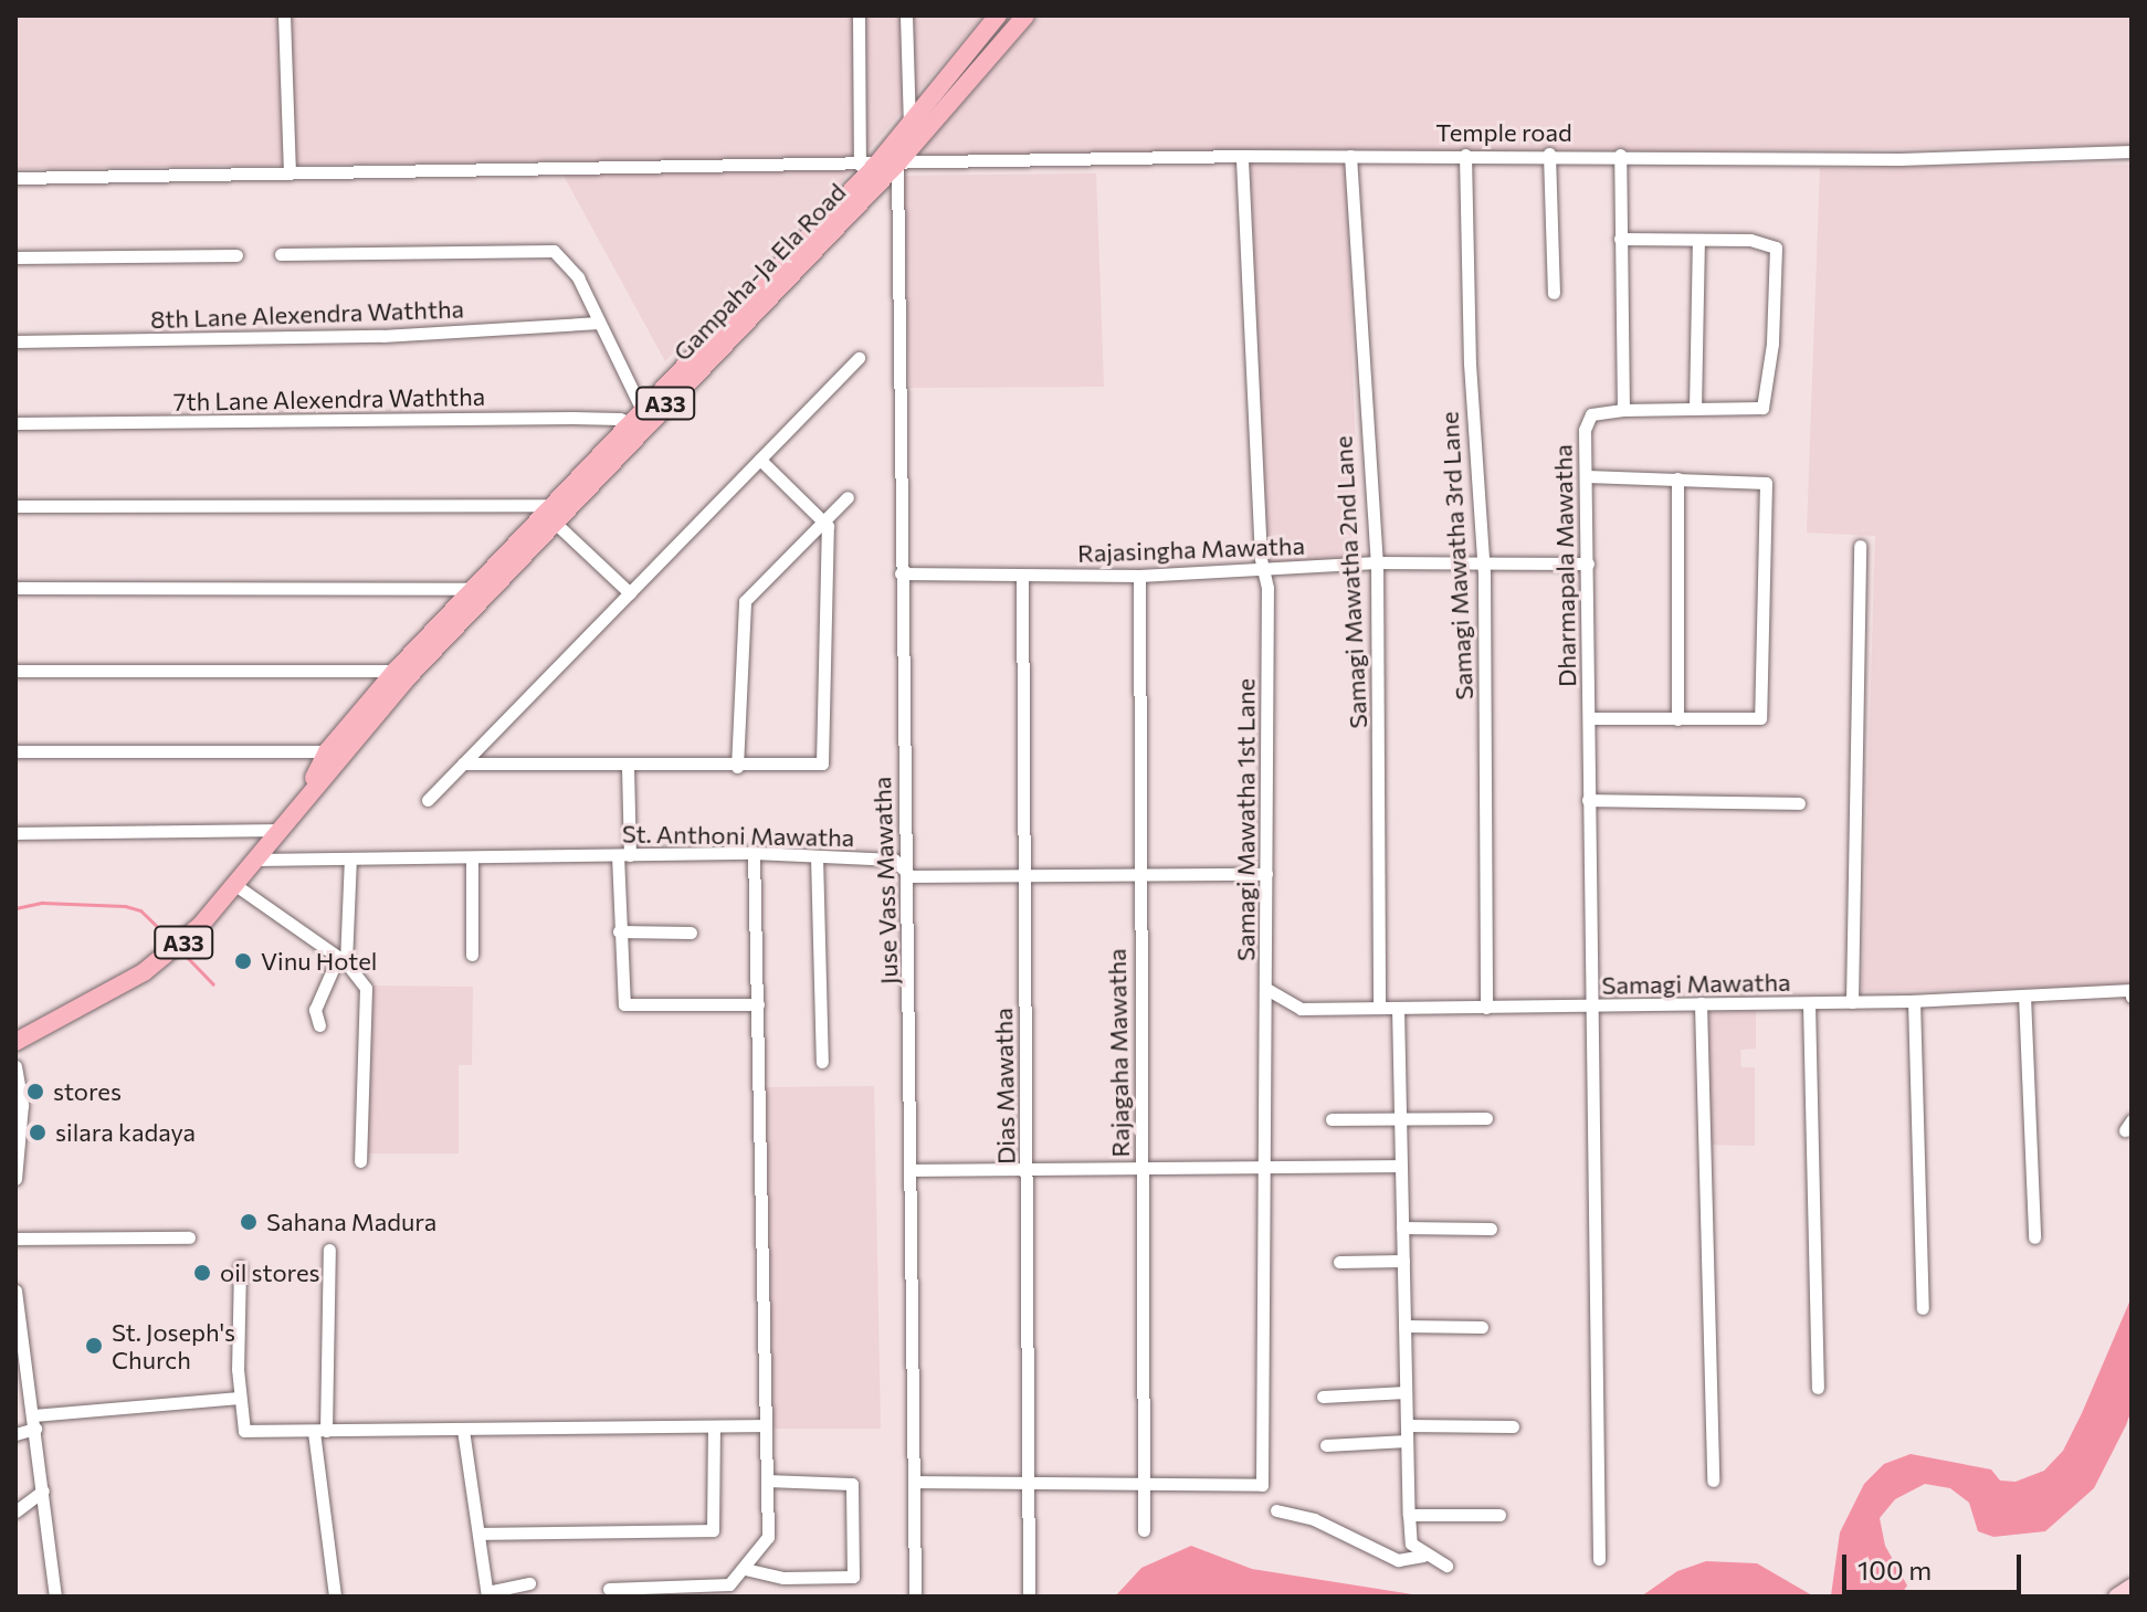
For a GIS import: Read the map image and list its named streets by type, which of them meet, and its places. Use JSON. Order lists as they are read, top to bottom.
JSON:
{
  "streets": {
    "highway": ["Gampaha-Ja Ela Road", "A33"],
    "street": [
      "Temple road",
      "8th Lane Alexendra Waththa",
      "7th Lane Alexendra Waththa",
      "Rajasingha Mawatha",
      "Samagi Mawatha 3rd Lane",
      "Dharmapala Mawatha",
      "Samagi Mawatha 2nd Lane",
      "Samagi Mawatha 1st Lane",
      "St. Anthoni Mawatha",
      "Juse Vass Mawatha",
      "Samagi Mawatha",
      "Rajagaha Mawatha",
      "Dias Mawatha"
    ]
  },
  "crossings": [
    ["Temple road", "Gampaha-Ja Ela Road"],
    ["Temple road", "Samagi Mawatha 3rd Lane"],
    ["Temple road", "Samagi Mawatha 2nd Lane"],
    ["Temple road", "Samagi Mawatha 1st Lane"],
    ["Temple road", "Juse Vass Mawatha"],
    ["Gampaha-Ja Ela Road", "7th Lane Alexendra Waththa"],
    ["Gampaha-Ja Ela Road", "St. Anthoni Mawatha"],
    ["Gampaha-Ja Ela Road", "Juse Vass Mawatha"],
    ["Rajasingha Mawatha", "Samagi Mawatha 3rd Lane"],
    ["Rajasingha Mawatha", "Dharmapala Mawatha"],
    ["Rajasingha Mawatha", "Samagi Mawatha 2nd Lane"],
    ["Rajasingha Mawatha", "Samagi Mawatha 1st Lane"],
    ["Rajasingha Mawatha", "Juse Vass Mawatha"],
    ["Rajasingha Mawatha", "Rajagaha Mawatha"],
    ["Rajasingha Mawatha", "Dias Mawatha"],
    ["Samagi Mawatha 3rd Lane", "Samagi Mawatha"],
    ["Dharmapala Mawatha", "Samagi Mawatha"],
    ["Samagi Mawatha 2nd Lane", "Samagi Mawatha"],
    ["Samagi Mawatha 1st Lane", "St. Anthoni Mawatha"],
    ["Samagi Mawatha 1st Lane", "Samagi Mawatha"],
    ["Samagi Mawatha 1st Lane", "Rajagaha Mawatha"],
    ["St. Anthoni Mawatha", "Juse Vass Mawatha"],
    ["St. Anthoni Mawatha", "Rajagaha Mawatha"],
    ["St. Anthoni Mawatha", "Dias Mawatha"]
  ],
  "places": [
    "Vinu Hotel",
    "stores",
    "silara kadaya",
    "Sahana Madura",
    "oil stores",
    "St. Joseph's Church"
  ],
  "scale_bar": "100 m"
}
